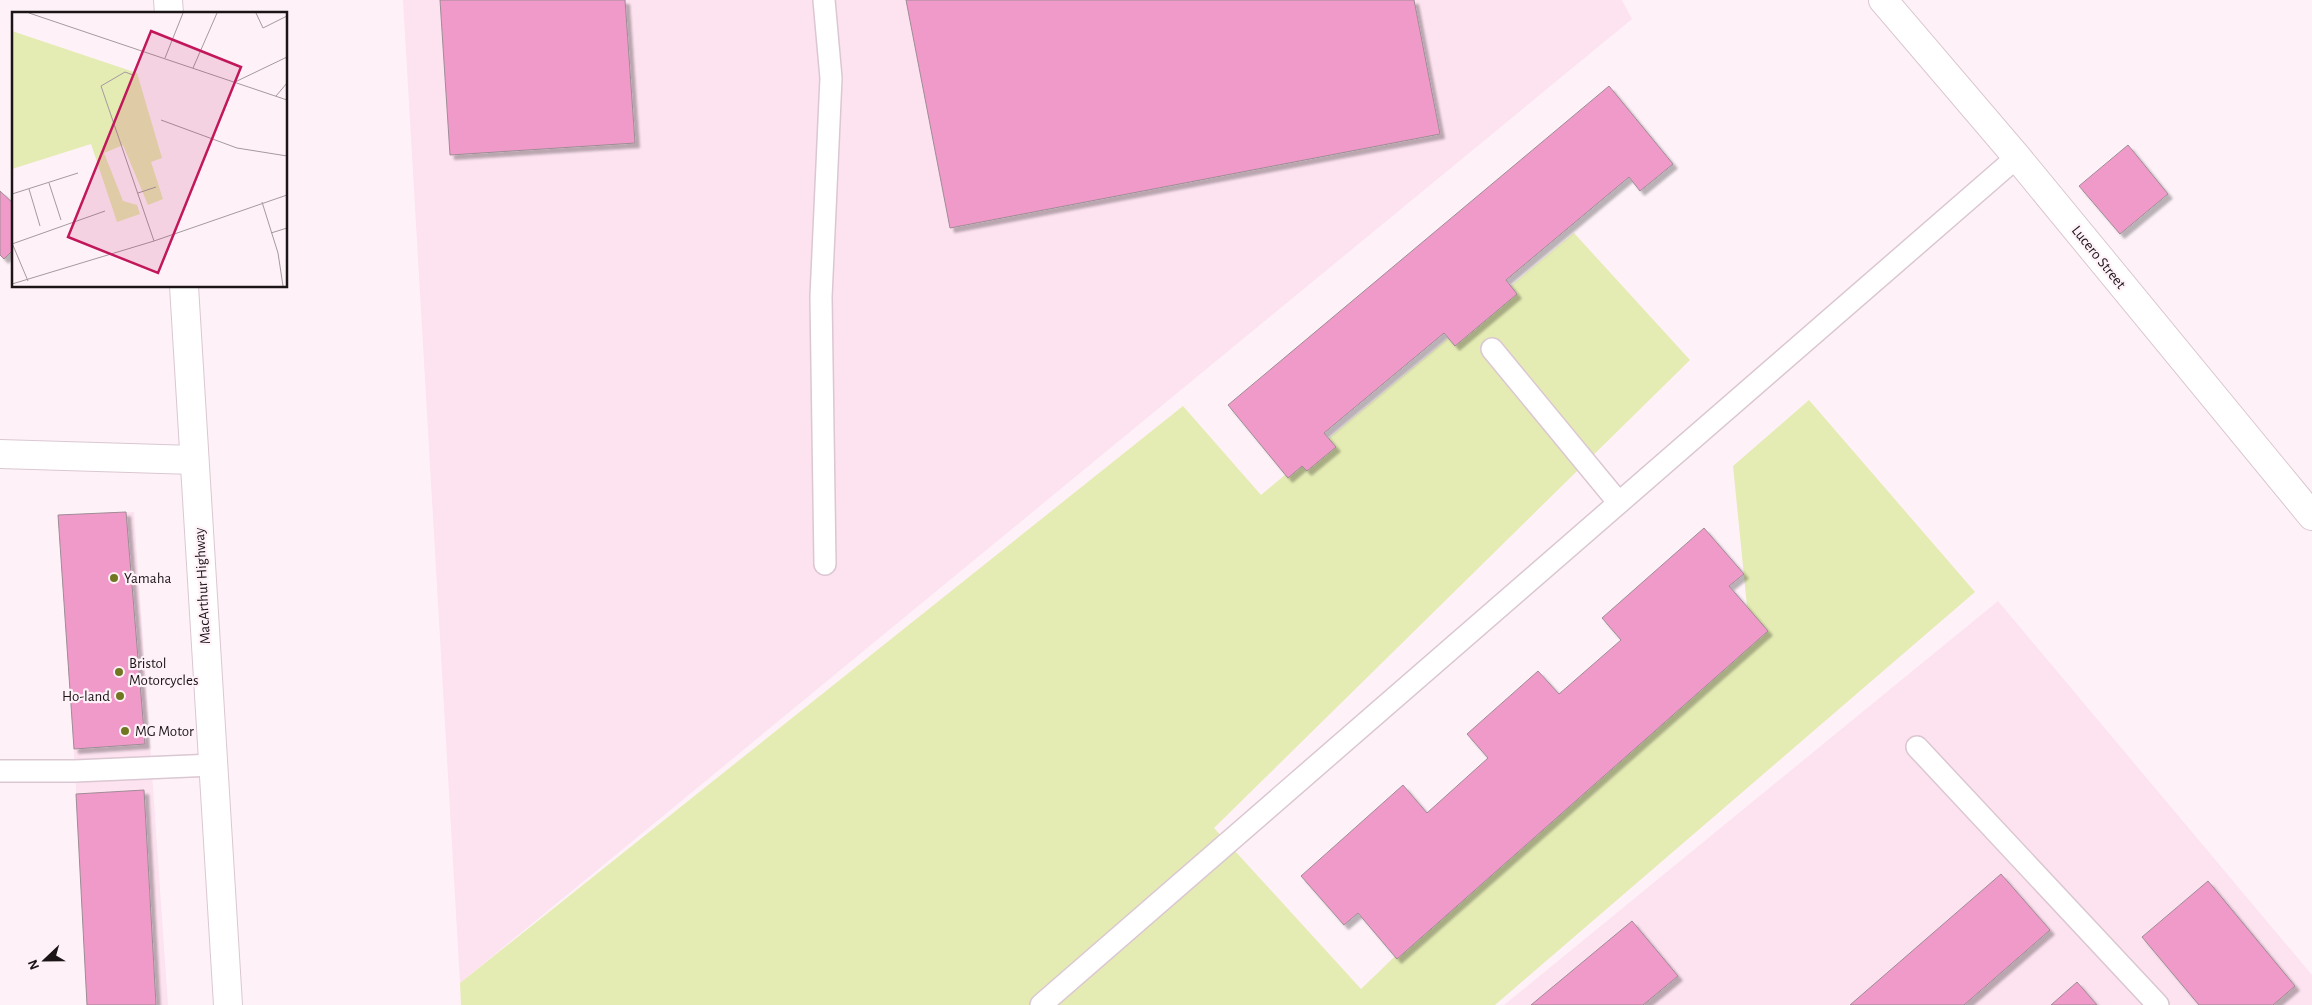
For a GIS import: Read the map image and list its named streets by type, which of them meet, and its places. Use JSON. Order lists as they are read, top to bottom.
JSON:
{
  "streets": {
    "main road": ["Lucero Street", "MacArthur Highway"]
  },
  "places": [
    "Yamaha",
    "Bristol Motorcycles",
    "Ho-land",
    "MG Motor"
  ],
  "north": "left"
}
